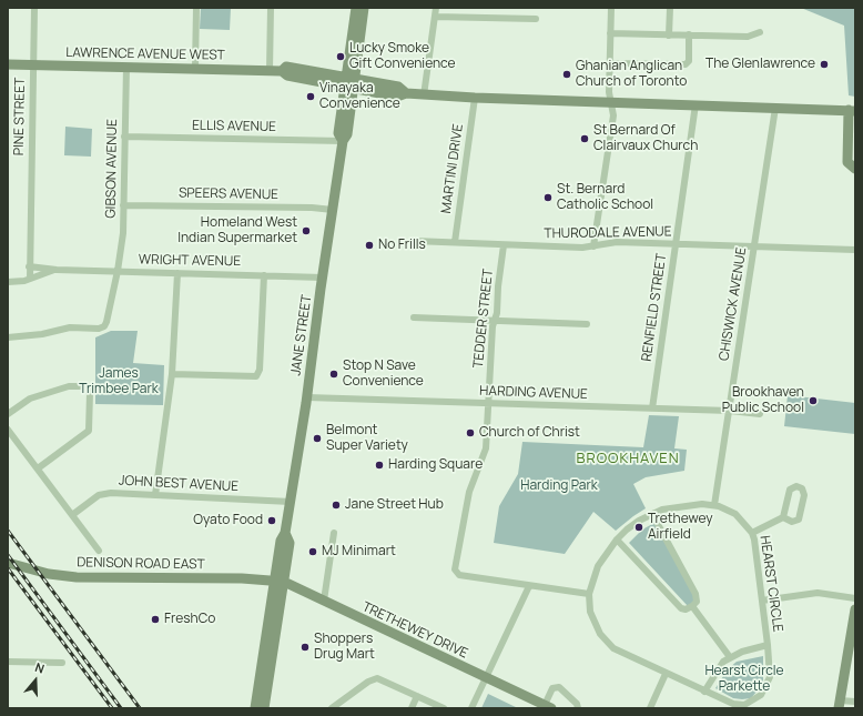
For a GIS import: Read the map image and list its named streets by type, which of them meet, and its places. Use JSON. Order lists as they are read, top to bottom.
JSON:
{
  "streets": {
    "main road": [
      "LAWRENCE AVENUE WEST",
      "JANE STREET",
      "DENISON ROAD EAST",
      "TRETHEWEY DRIVE"
    ],
    "street": [
      "PINE STREET",
      "ELLIS AVENUE",
      "GIBSON AVENUE",
      "MARTINI DRIVE",
      "SPEERS AVENUE",
      "THURODALE AVENUE",
      "WRIGHT AVENUE",
      "CHISWICK AVENUE",
      "RENFIELD STREET",
      "TEDDER STREET",
      "HARDING AVENUE",
      "JOHN BEST AVENUE",
      "HEARST CIRCLE"
    ]
  },
  "crossings": [
    ["LAWRENCE AVENUE WEST", "PINE STREET"],
    ["LAWRENCE AVENUE WEST", "GIBSON AVENUE"],
    ["LAWRENCE AVENUE WEST", "MARTINI DRIVE"],
    ["LAWRENCE AVENUE WEST", "CHISWICK AVENUE"],
    ["LAWRENCE AVENUE WEST", "RENFIELD STREET"],
    ["LAWRENCE AVENUE WEST", "JANE STREET"],
    ["PINE STREET", "WRIGHT AVENUE"],
    ["ELLIS AVENUE", "GIBSON AVENUE"],
    ["ELLIS AVENUE", "JANE STREET"],
    ["GIBSON AVENUE", "SPEERS AVENUE"],
    ["GIBSON AVENUE", "WRIGHT AVENUE"],
    ["MARTINI DRIVE", "THURODALE AVENUE"],
    ["SPEERS AVENUE", "JANE STREET"],
    ["THURODALE AVENUE", "CHISWICK AVENUE"],
    ["THURODALE AVENUE", "RENFIELD STREET"],
    ["THURODALE AVENUE", "TEDDER STREET"],
    ["WRIGHT AVENUE", "JANE STREET"],
    ["CHISWICK AVENUE", "HARDING AVENUE"],
    ["CHISWICK AVENUE", "HEARST CIRCLE"],
    ["RENFIELD STREET", "HARDING AVENUE"],
    ["TEDDER STREET", "HARDING AVENUE"],
    ["JANE STREET", "HARDING AVENUE"],
    ["JANE STREET", "JOHN BEST AVENUE"],
    ["JANE STREET", "DENISON ROAD EAST"],
    ["JANE STREET", "TRETHEWEY DRIVE"],
    ["DENISON ROAD EAST", "TRETHEWEY DRIVE"]
  ],
  "districts": ["BROOKHAVEN"],
  "parks": ["James Trimbee Park", "Harding Park", "Hearst Circle Parkette"],
  "places": [
    "Lucky Smoke Gift Convenience",
    "The Glenlawrence",
    "Ghanian Anglican Church of Toronto",
    "Vinayaka Convenience",
    "St Bernard Of Clairvaux Church",
    "St. Bernard Catholic School",
    "Homeland West Indian Supermarket",
    "No Frills",
    "Stop N Save Convenience",
    "Brookhaven Public School",
    "Church of Christ",
    "Belmont Super Variety",
    "Harding Square",
    "Jane Street Hub",
    "Oyato Food",
    "Trethewey Airfield",
    "MJ Minimart",
    "FreshCo",
    "Shoppers Drug Mart"
  ],
  "north": "top"
}
